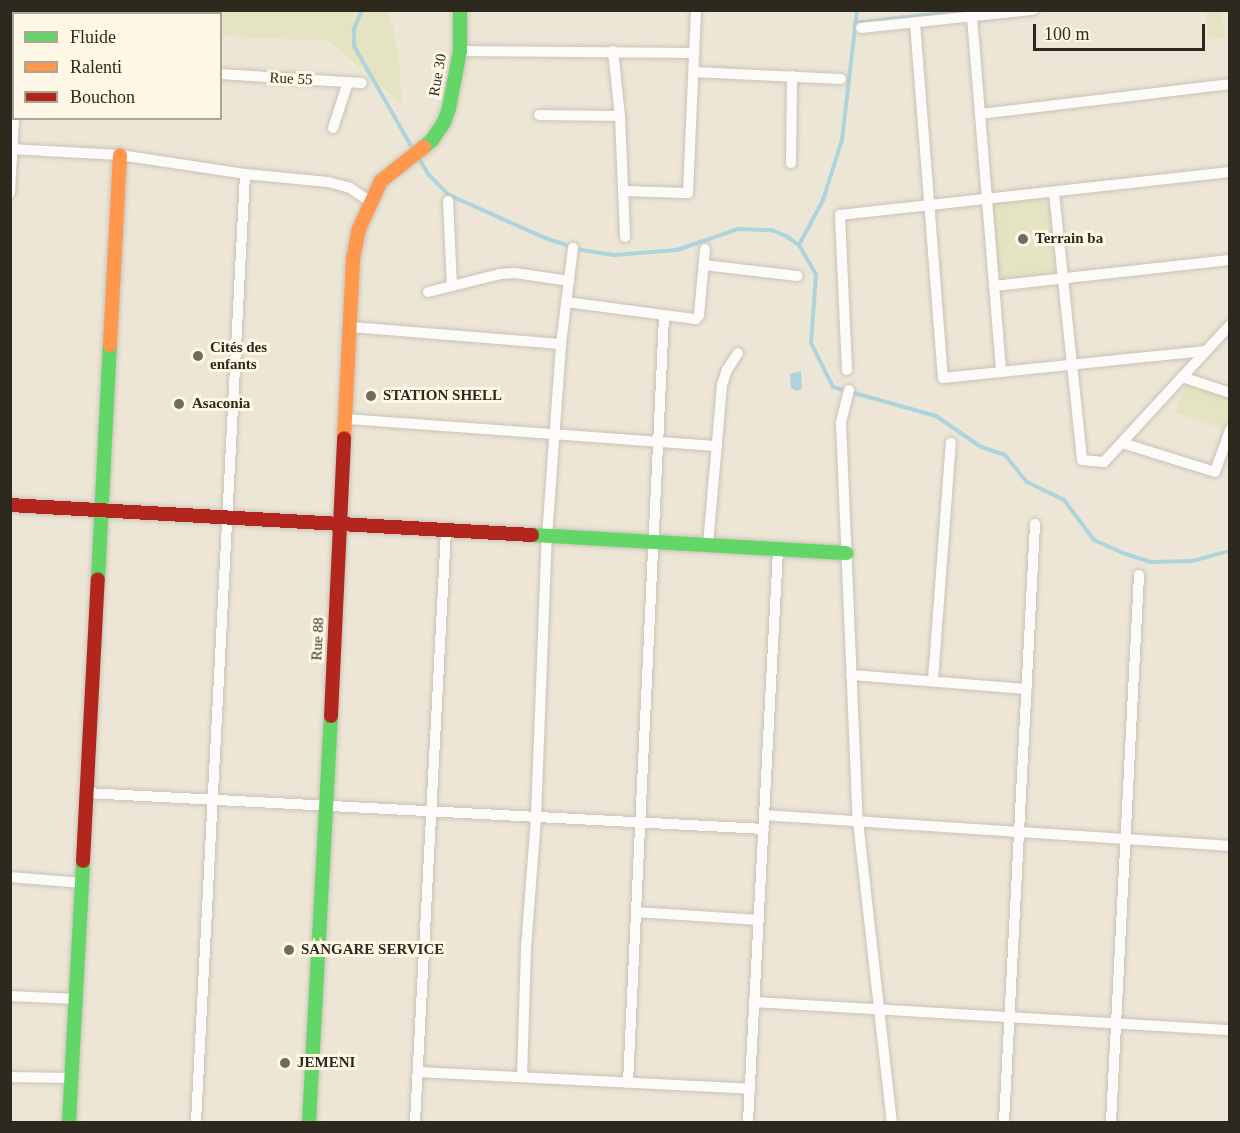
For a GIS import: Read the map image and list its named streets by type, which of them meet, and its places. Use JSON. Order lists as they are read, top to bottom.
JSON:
{
  "streets": {
    "street": ["Rue 30", "Rue 55", "Rue 88"]
  },
  "crossings": [
    ["Rue 30", "Rue 88"]
  ],
  "places": [
    "Terrain ba",
    "Cités des enfants",
    "STATION SHELL",
    "Asaconia",
    "SANGARE SERVICE",
    "JEMENI"
  ],
  "legend": ["Fluide", "Ralenti", "Bouchon"],
  "scale_bar": "100 m"
}
